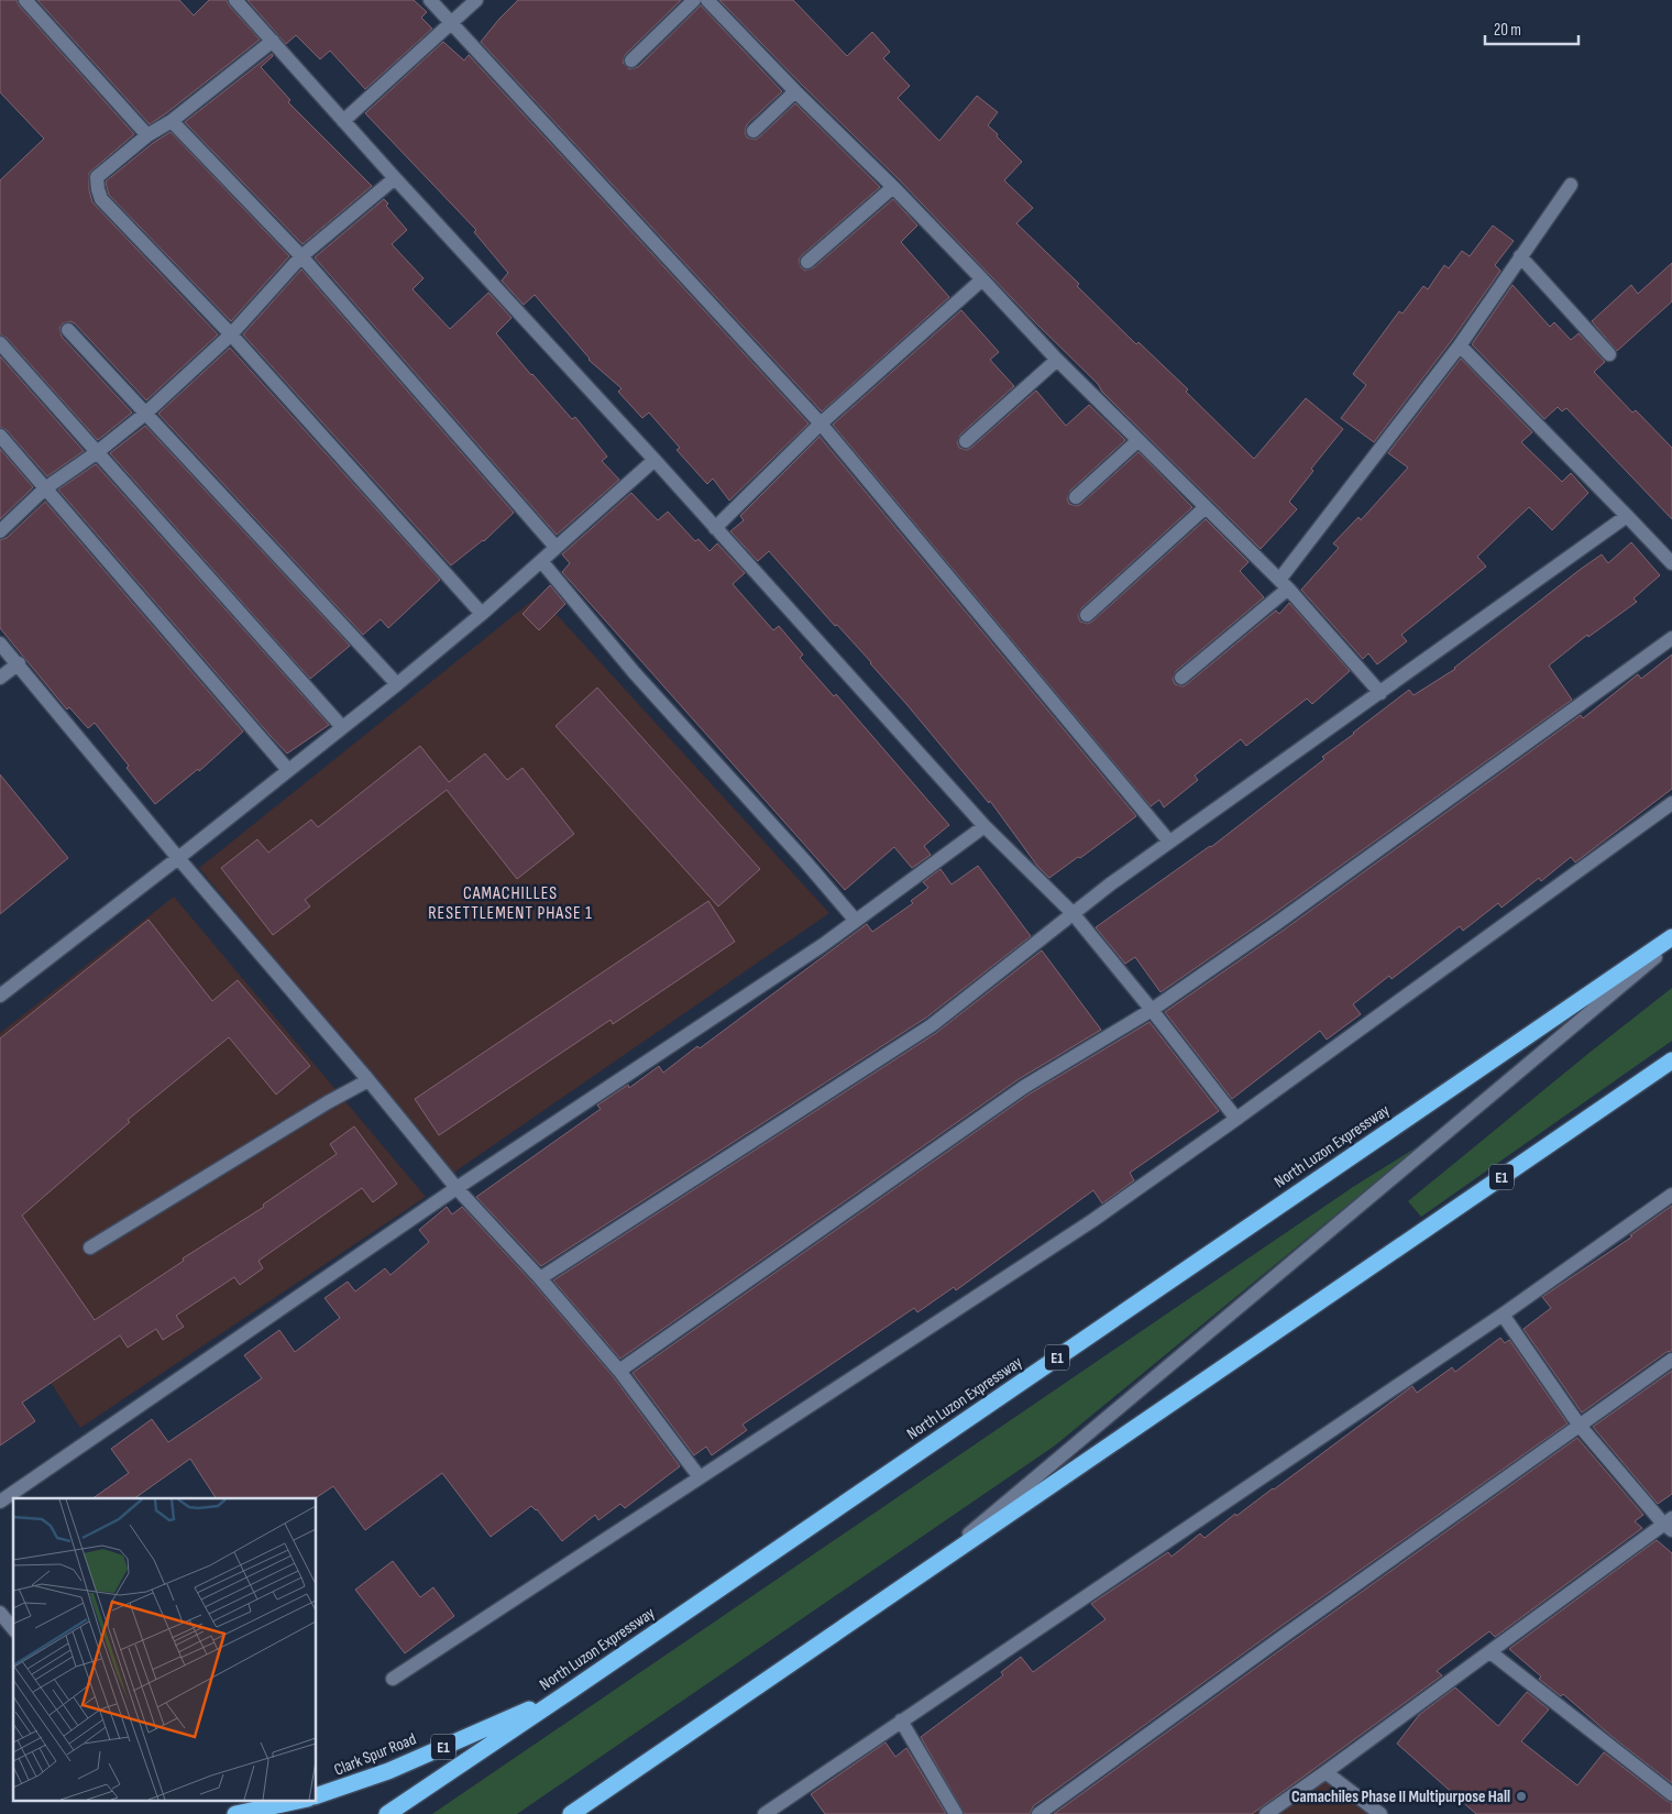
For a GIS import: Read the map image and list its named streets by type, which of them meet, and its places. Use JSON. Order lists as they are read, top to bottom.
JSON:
{
  "streets": {
    "highway": ["North Luzon Expressway", "E1", "Clark Spur Road"]
  },
  "crossings": [
    ["North Luzon Expressway", "Clark Spur Road"]
  ],
  "districts": ["CAMACHILLES RESETTLEMENT PHASE 1"],
  "places": ["Camachiles Phase II Multipurpose Hall"],
  "scale_bar": "20 m"
}
